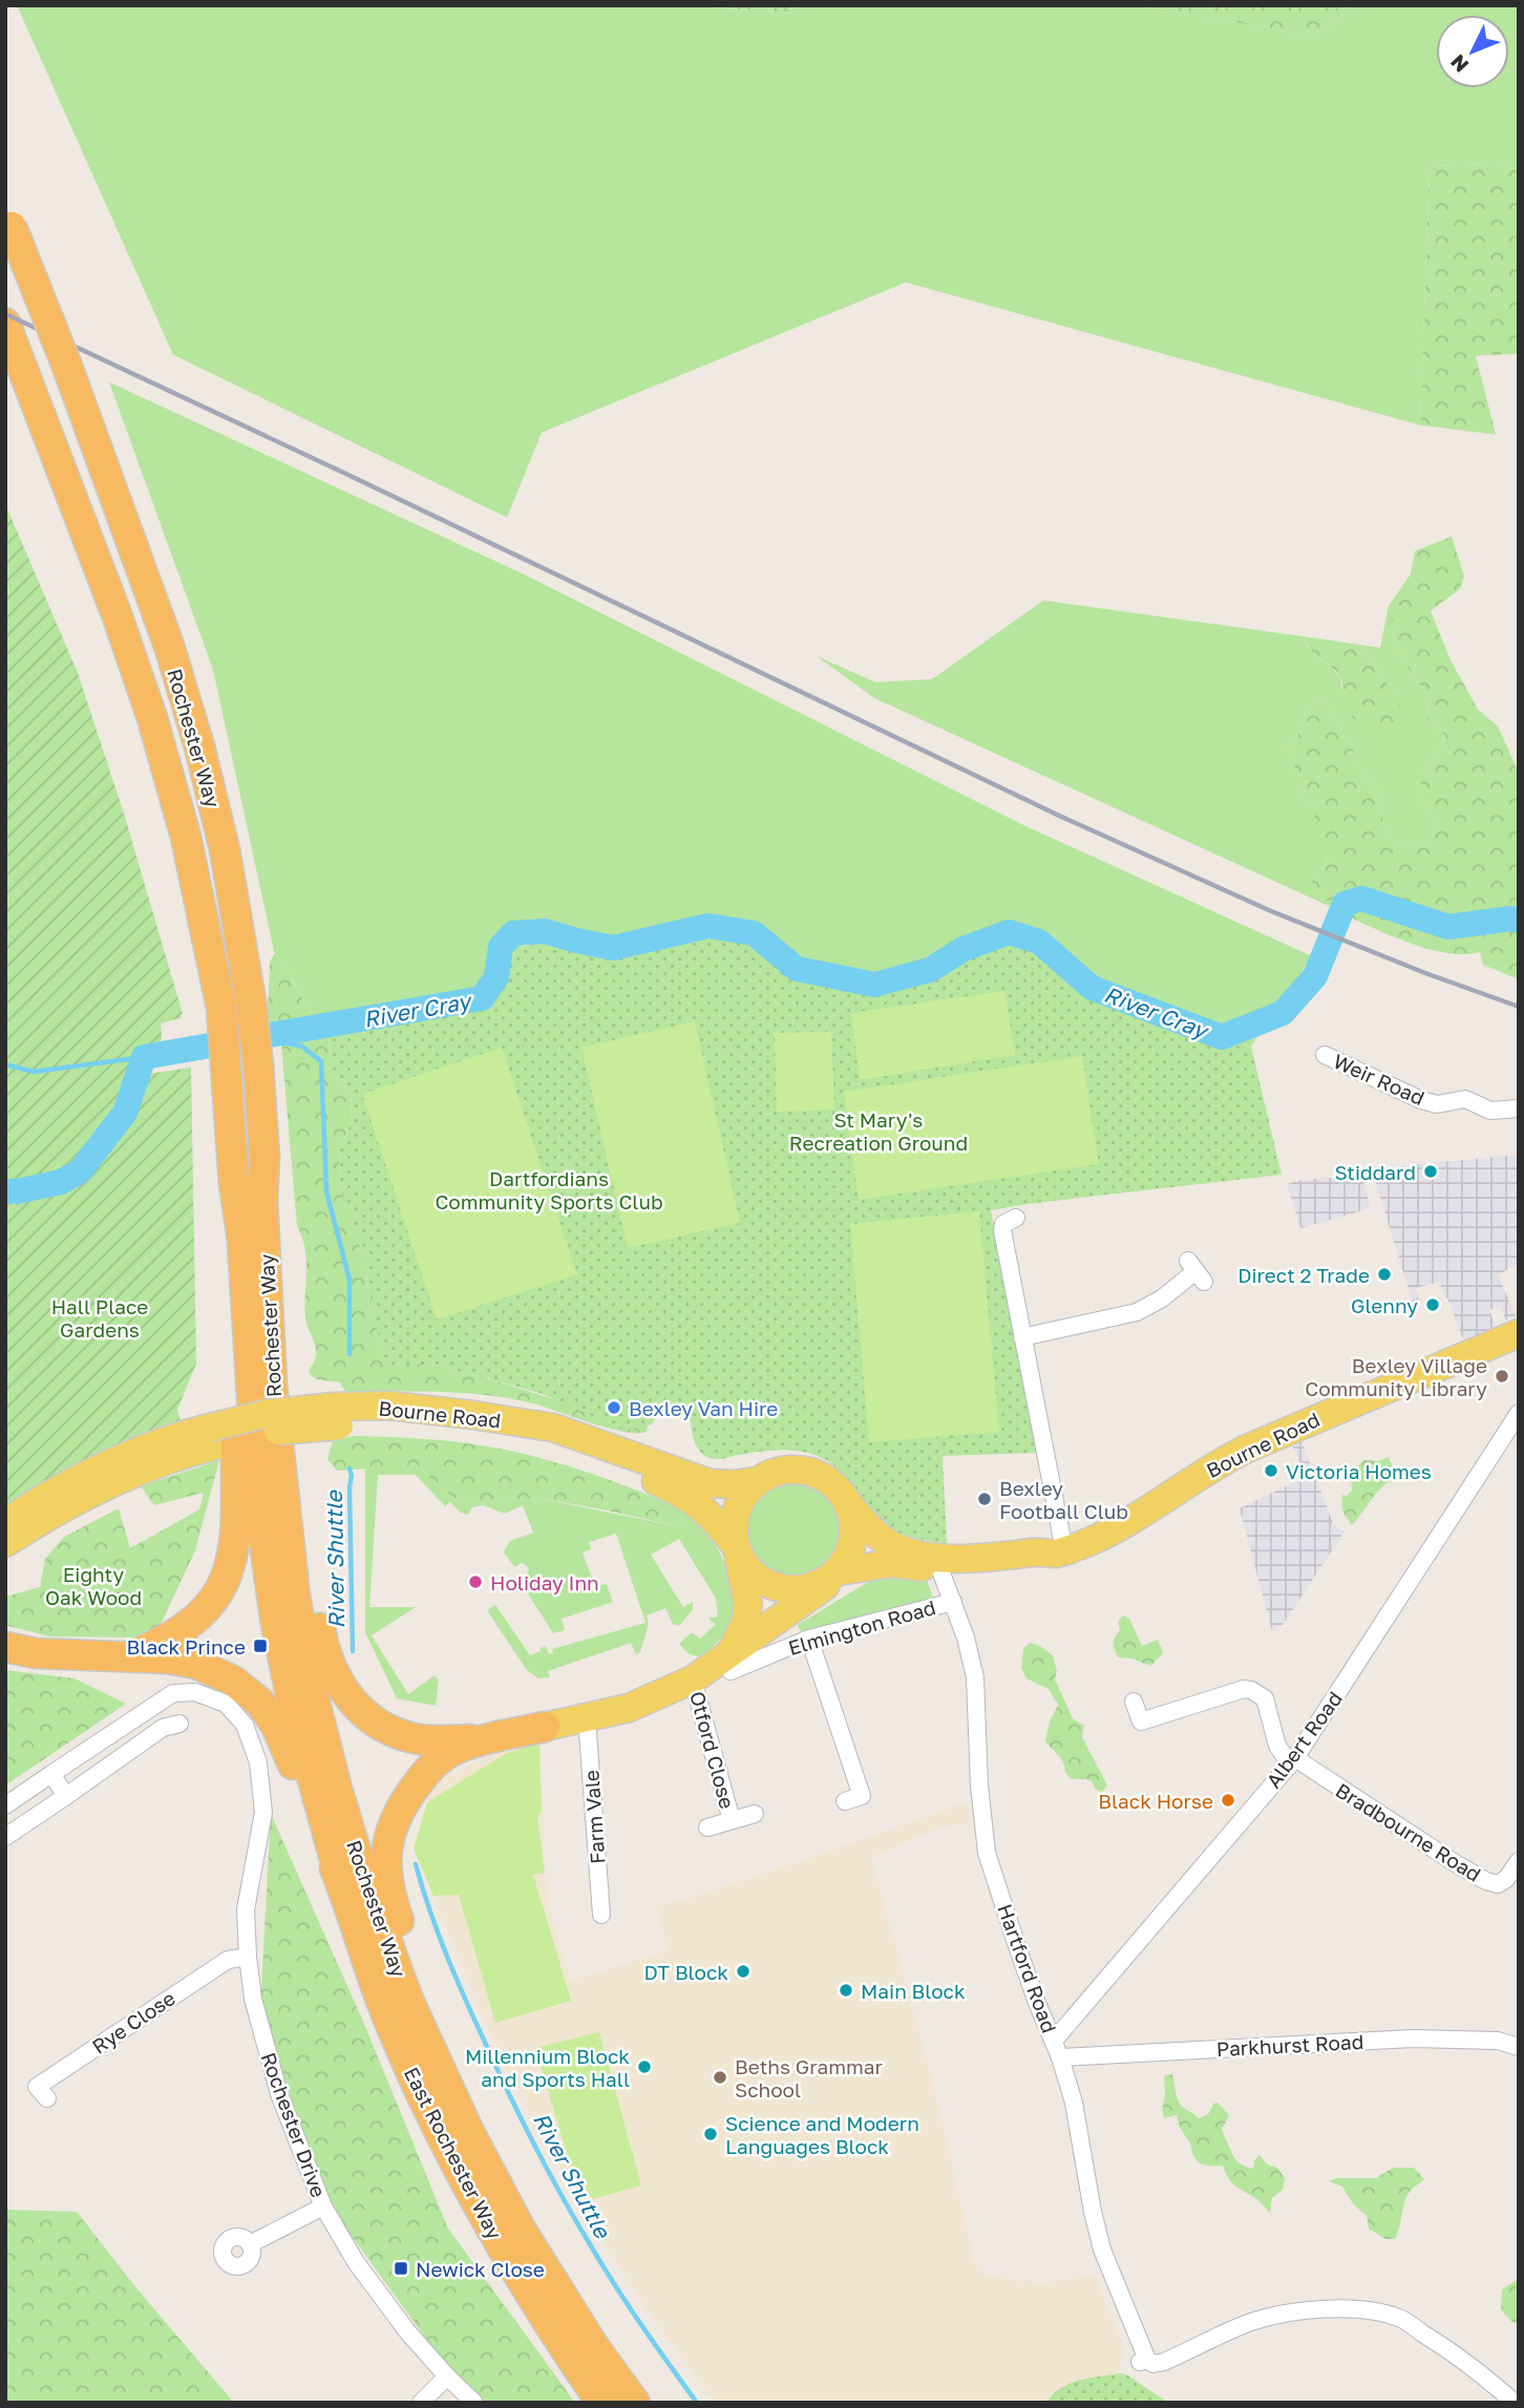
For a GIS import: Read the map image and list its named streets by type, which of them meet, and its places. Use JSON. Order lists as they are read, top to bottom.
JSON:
{
  "streets": {
    "highway": ["Rochester Way", "East Rochester Way"],
    "main road": ["Bourne Road"],
    "street": [
      "Weir Road",
      "Elmington Road",
      "Albert Road",
      "Otford Close",
      "Farm Vale",
      "Bradbourne Road",
      "Hartford Road",
      "Rye Close",
      "Parkhurst Road",
      "Rochester Drive"
    ]
  },
  "crossings": [
    ["Rochester Way", "East Rochester Way"],
    ["Bourne Road", "Hartford Road"],
    ["Elmington Road", "Hartford Road"],
    ["Albert Road", "Bradbourne Road"],
    ["Albert Road", "Hartford Road"],
    ["Hartford Road", "Parkhurst Road"],
    ["Rye Close", "Rochester Drive"]
  ],
  "water": ["River Cray", "River Shuttle"],
  "parks": [
    "St Mary's Recreation Ground",
    "Dartfordians Community Sports Club",
    "Hall Place Gardens",
    "Eighty Oak Wood"
  ],
  "places": {
    "other": [
      "Stiddard",
      "Direct 2 Trade",
      "Glenny",
      "Bexley Village Community Library",
      "Bexley Van Hire",
      "Victoria Homes",
      "Bexley Football Club",
      "Holiday Inn",
      "Black Horse",
      "DT Block",
      "Main Block",
      "Millennium Block and Sports Hall",
      "Beths Grammar School",
      "Science and Modern Languages Block"
    ],
    "transit": ["Black Prince", "Newick Close"]
  },
  "north": "bottom left"
}
